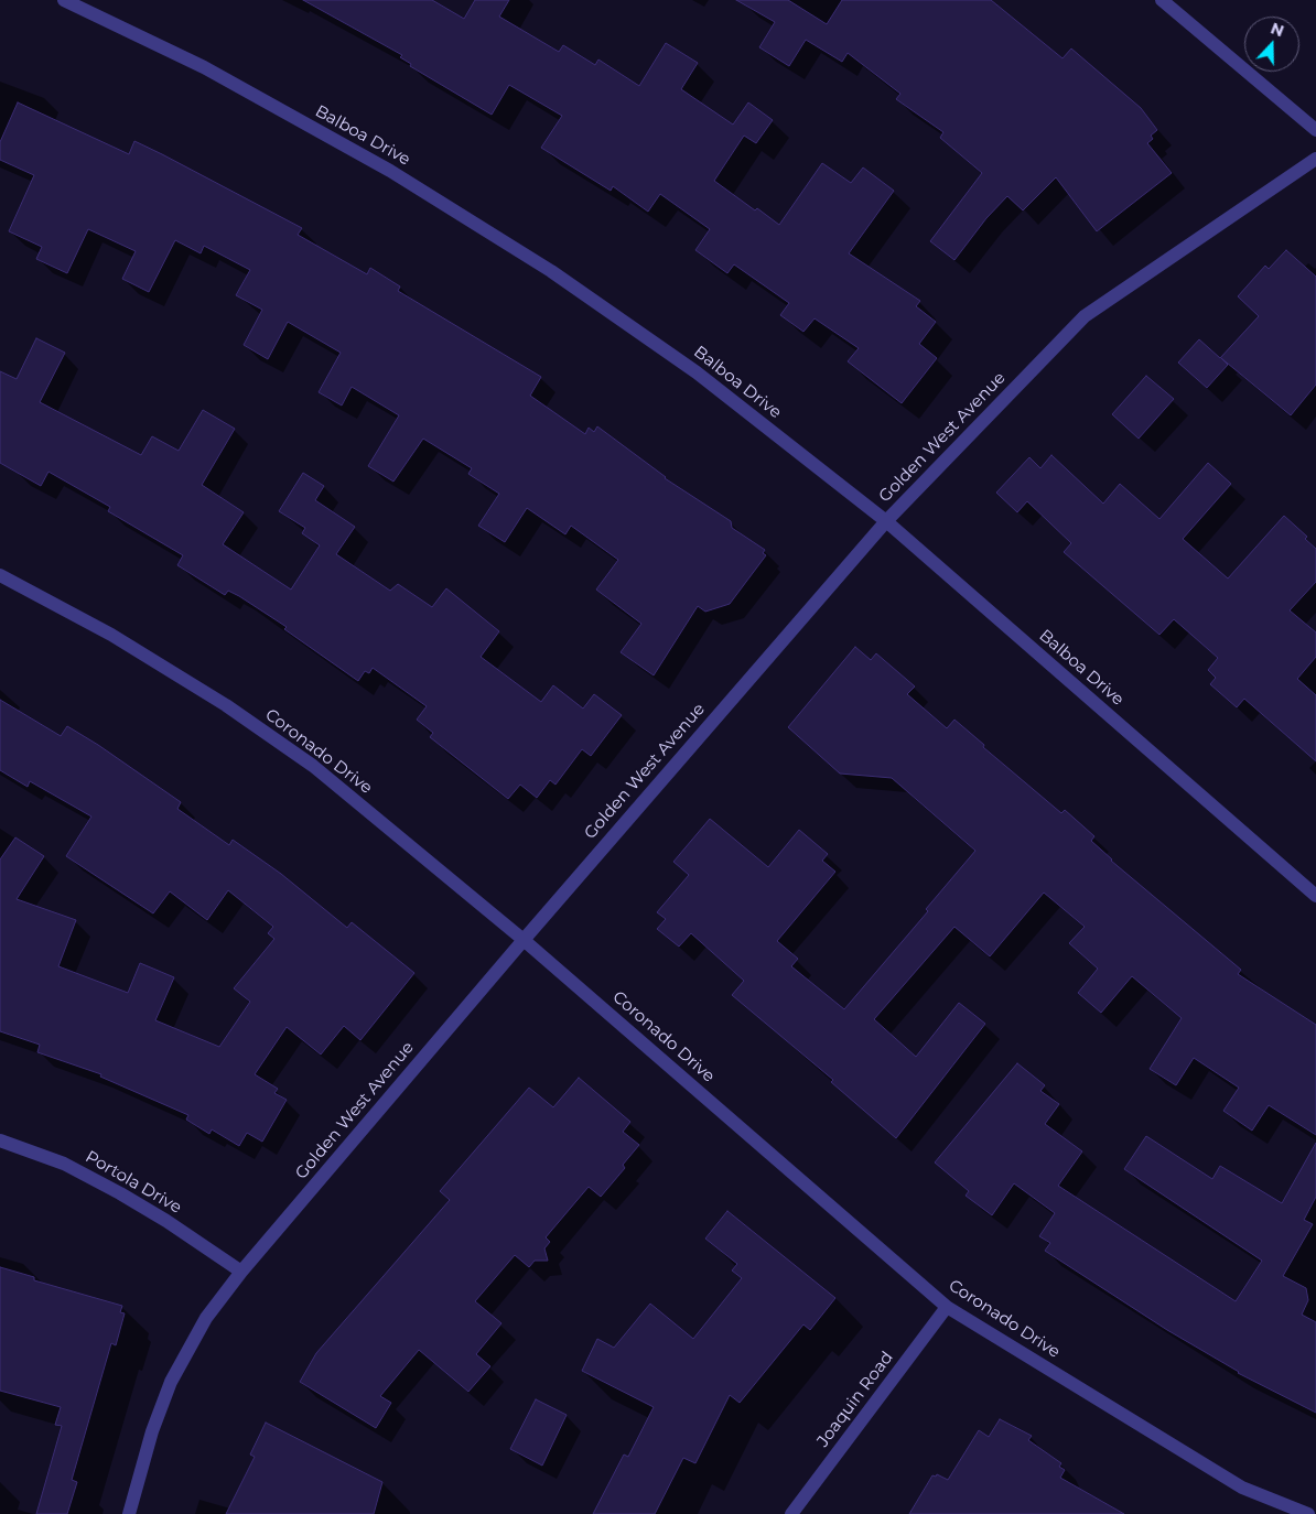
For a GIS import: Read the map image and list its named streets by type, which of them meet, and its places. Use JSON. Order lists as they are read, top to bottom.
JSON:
{
  "streets": {
    "street": [
      "Balboa Drive",
      "Golden West Avenue",
      "Coronado Drive",
      "Portola Drive",
      "Joaquin Road"
    ]
  },
  "crossings": [
    ["Balboa Drive", "Golden West Avenue"],
    ["Golden West Avenue", "Coronado Drive"],
    ["Golden West Avenue", "Portola Drive"],
    ["Coronado Drive", "Joaquin Road"]
  ],
  "north": "top"
}
